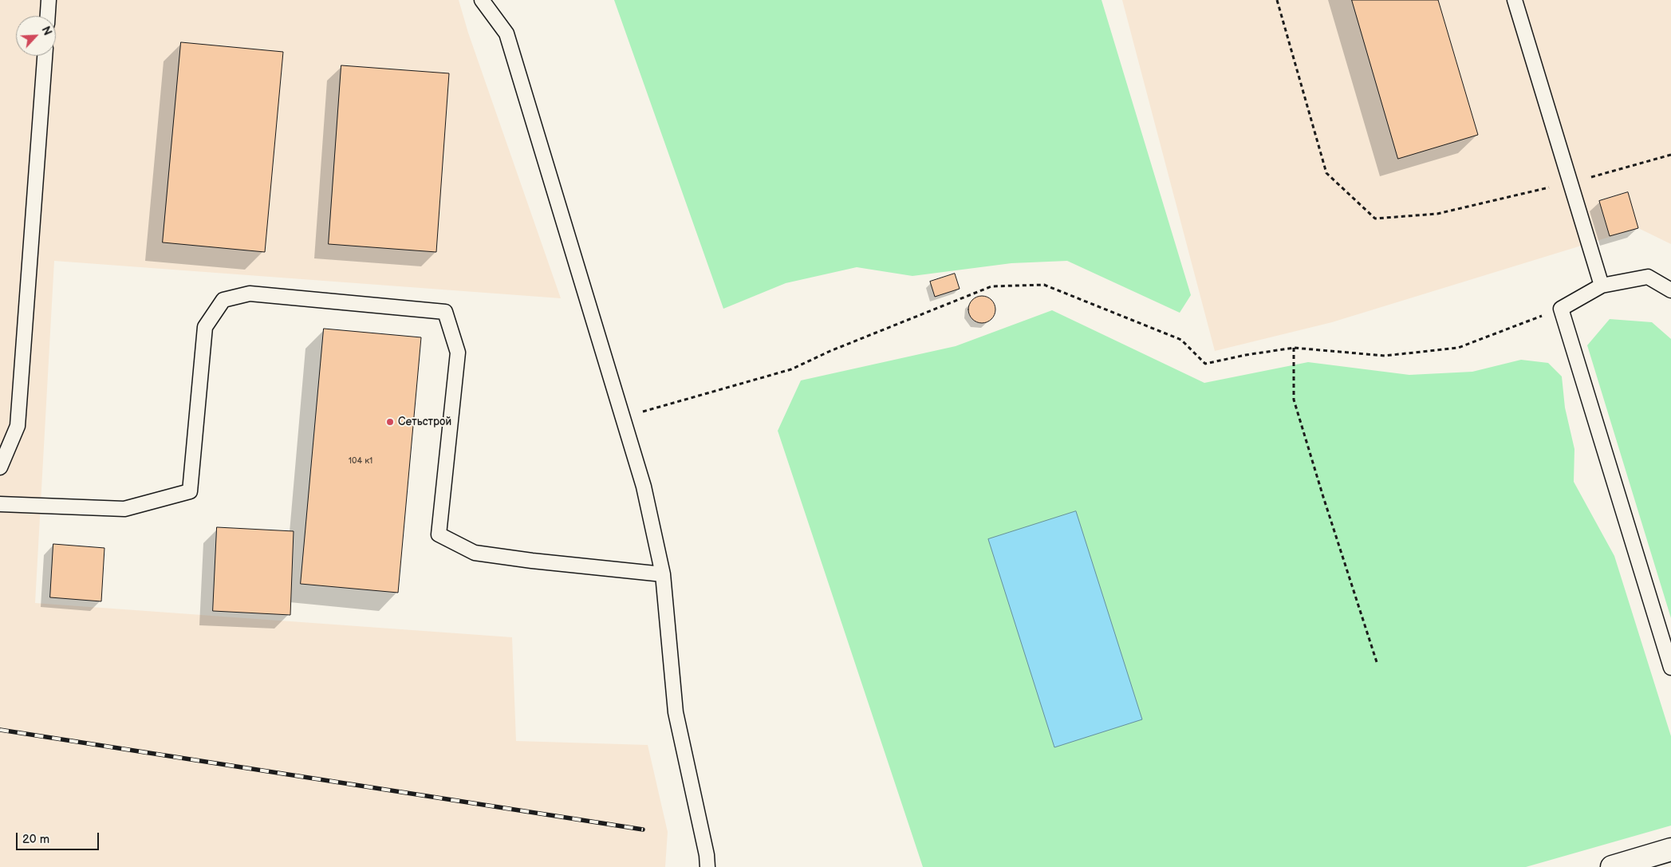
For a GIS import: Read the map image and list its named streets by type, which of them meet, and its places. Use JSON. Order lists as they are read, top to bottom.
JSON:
{
  "places": ["Сетьстрой"],
  "house_numbers": ["104 к1"],
  "scale_bar": "20 m",
  "north": "top right"
}
